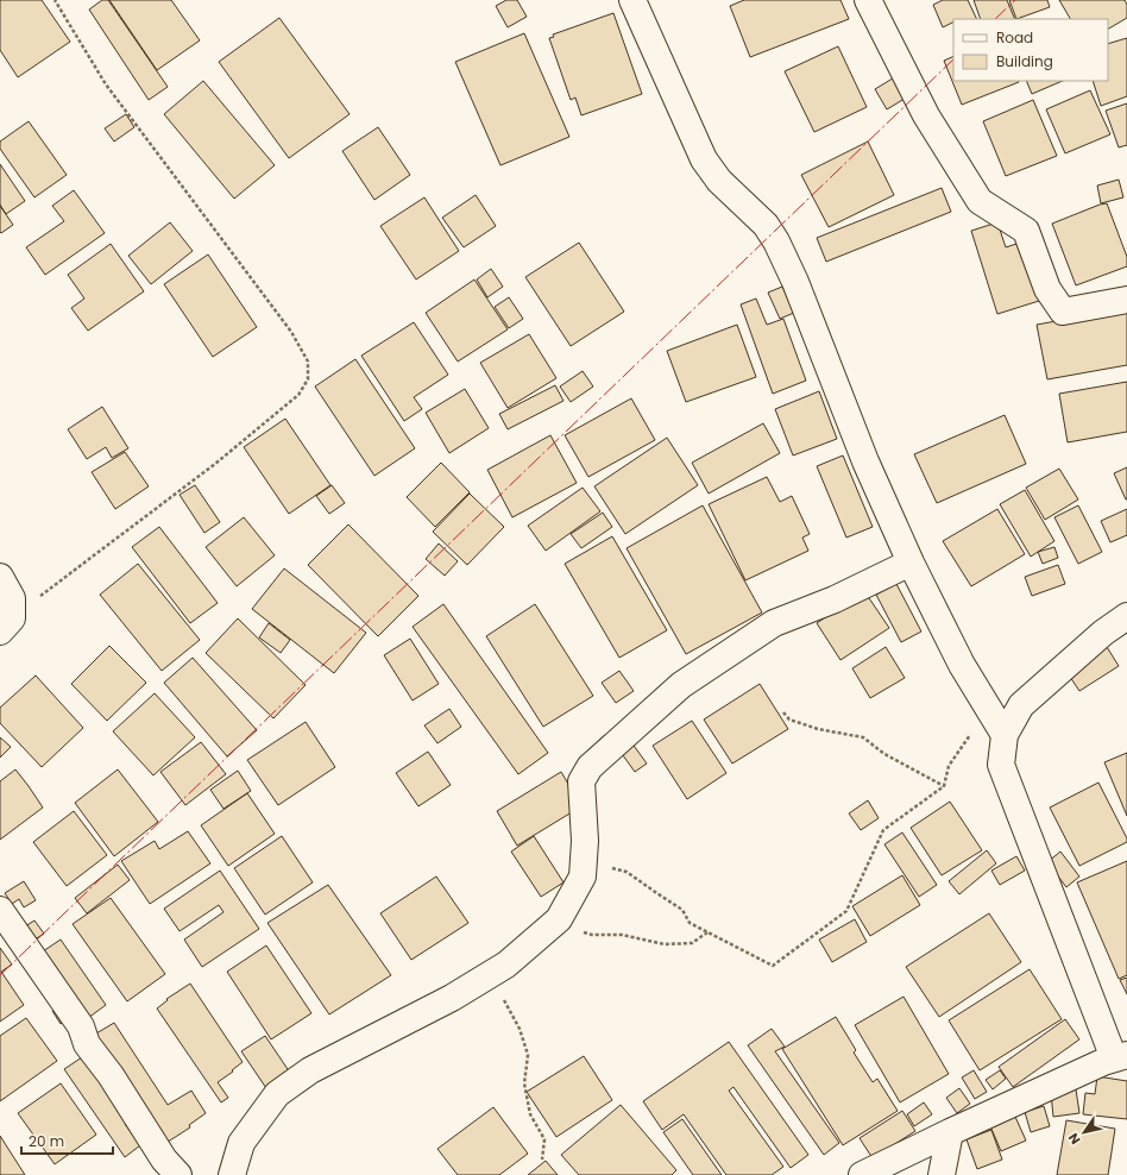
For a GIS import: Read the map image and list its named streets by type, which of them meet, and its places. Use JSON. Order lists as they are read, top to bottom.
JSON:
{
  "legend": ["Road", "Building"],
  "scale_bar": "20 m",
  "north": "bottom left"
}
